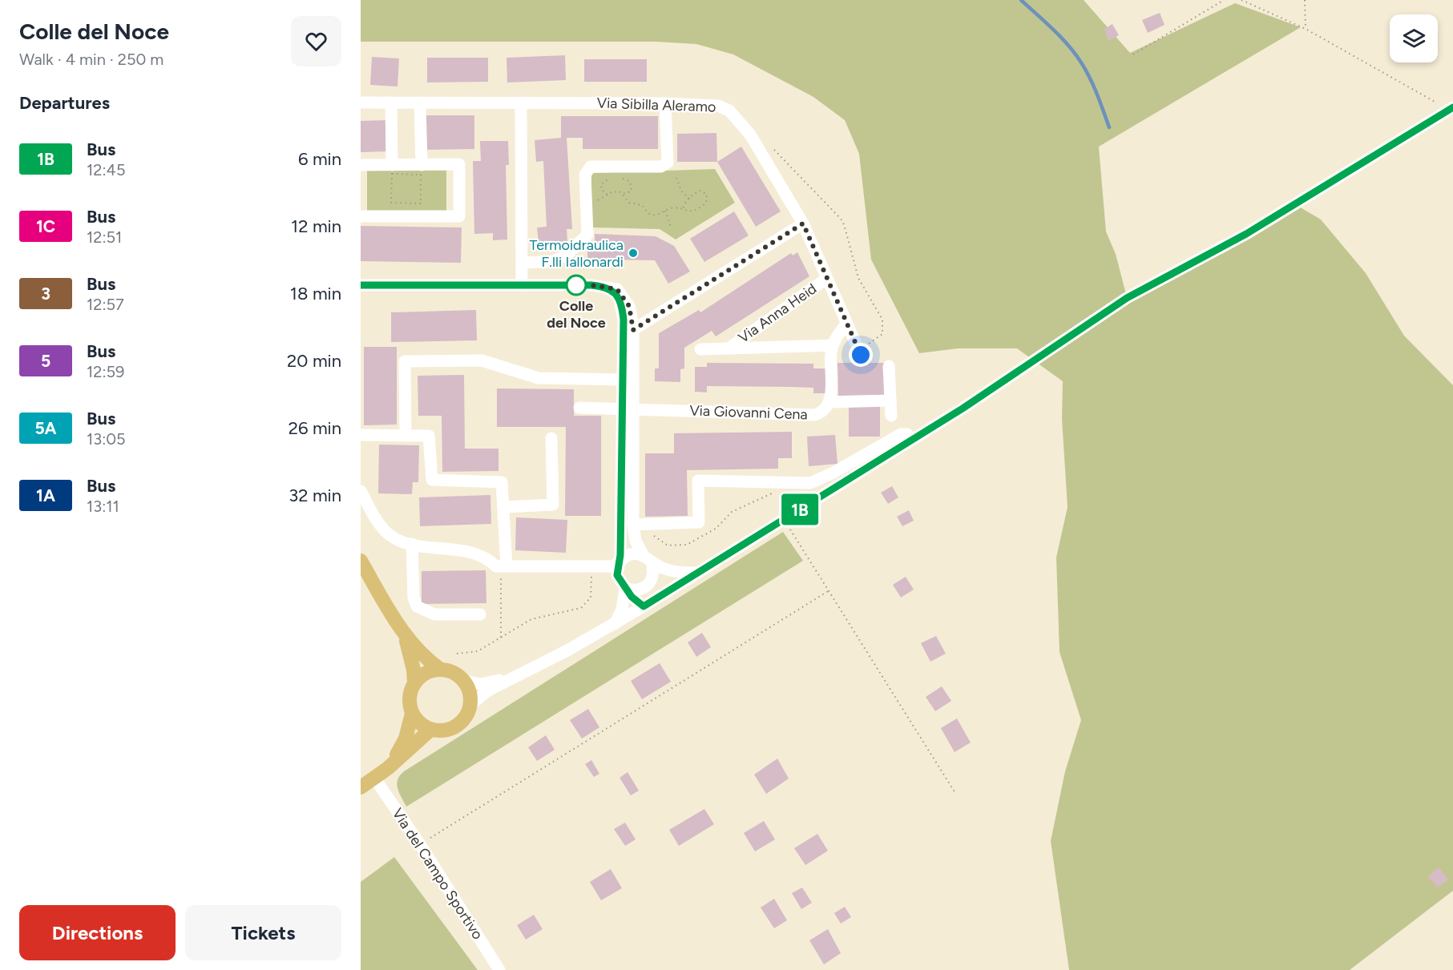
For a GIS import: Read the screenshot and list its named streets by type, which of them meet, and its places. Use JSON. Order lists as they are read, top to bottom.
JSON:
{
  "streets": {
    "street": [
      "Via Sibilla Aleramo",
      "Via Anna Heid",
      "Via Giovanni Cena",
      "Via del Campo Sportivo"
    ]
  },
  "crossings": [
    ["Via Sibilla Aleramo", "Via Anna Heid"]
  ],
  "places": ["Termoidraulica F.lli Iallonardi", "Colle del Noce"],
  "lines": ["bus line 1B"],
  "page": {
    "heading": [
      ["Colle del Noce", "Walk · 4 min · 250 m"],
      "Departures"
    ],
    "on_map": "1B",
    "list": [
      {
        "mark": "1B",
        "name": "Bus",
        "note": "12:45",
        "value": "6 min"
      },
      {
        "mark": "1C",
        "name": "Bus",
        "note": "12:51",
        "value": "12 min"
      },
      {
        "mark": "3",
        "name": "Bus",
        "note": "12:57",
        "value": "18 min"
      },
      {
        "mark": "5",
        "name": "Bus",
        "note": "12:59",
        "value": "20 min"
      },
      {
        "mark": "5A",
        "name": "Bus",
        "note": "13:05",
        "value": "26 min"
      },
      {
        "mark": "1A",
        "name": "Bus",
        "note": "13:11",
        "value": "32 min"
      }
    ],
    "buttons": ["Directions", "Tickets"]
  }
}
